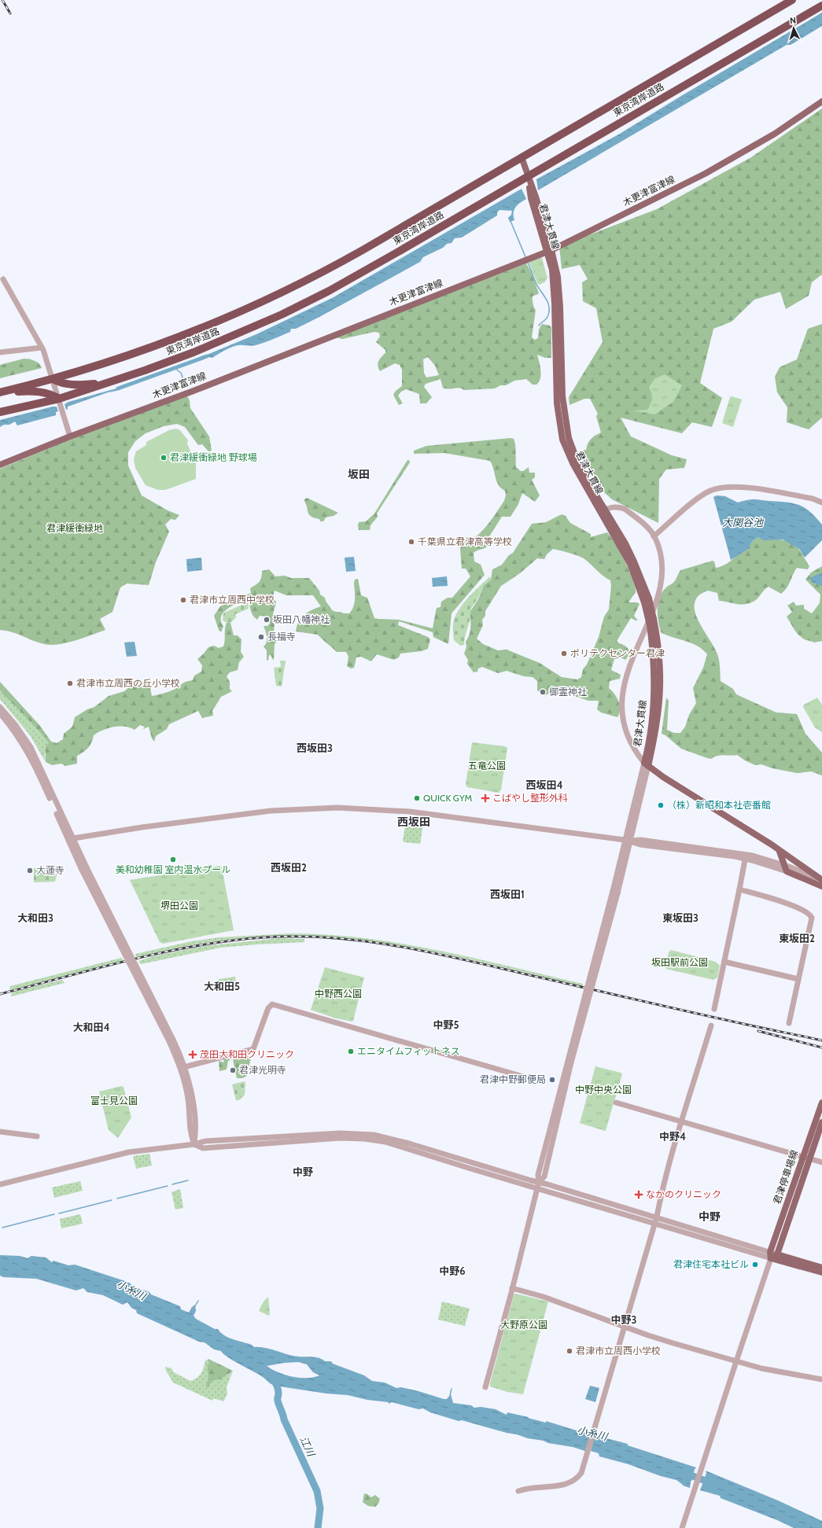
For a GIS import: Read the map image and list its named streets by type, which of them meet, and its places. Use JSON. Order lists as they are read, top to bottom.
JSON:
{
  "streets": {
    "highway": ["東京湾岸道路"],
    "main road": ["木更津富津線", "君津大貫線", "君津停車場線"]
  },
  "crossings": [
    ["東京湾岸道路", "君津大貫線"],
    ["木更津富津線", "君津大貫線"]
  ],
  "districts": [
    "坂田",
    "西坂田3",
    "西坂田4",
    "西坂田",
    "西坂田2",
    "西坂田1",
    "大和田3",
    "東坂田3",
    "東坂田2",
    "大和田5",
    "中野5",
    "大和田4",
    "中野4",
    "中野",
    "中野",
    "中野6",
    "中野3"
  ],
  "water": ["大関谷池", "小糸川", "江川"],
  "parks": [
    "君津緩衝緑地",
    "五竜公園",
    "堺田公園",
    "坂田駅前公園",
    "中野西公園",
    "中野中央公園",
    "富士見公園",
    "大野原公園"
  ],
  "places": {
    "other": [
      "君津緩衝緑地 野球場",
      "千葉県立君津高等学校",
      "君津市立周西中学校",
      "坂田八幡神社",
      "長福寺",
      "ポリテクセンター君津",
      "君津市立周西の丘小学校",
      "御霊神社",
      "QUICK GYM",
      "（株）新昭和本社壱番館",
      "美和幼稚園 室内温水プール",
      "大蓮寺",
      "エニタイムフィットネス",
      "君津光明寺",
      "君津中野郵便局",
      "君津住宅本社ビル",
      "君津市立周西小学校"
    ],
    "health": ["こばやし整形外科", "茂田大和田クリニック", "なかのクリニック"]
  },
  "north": "top"
}
